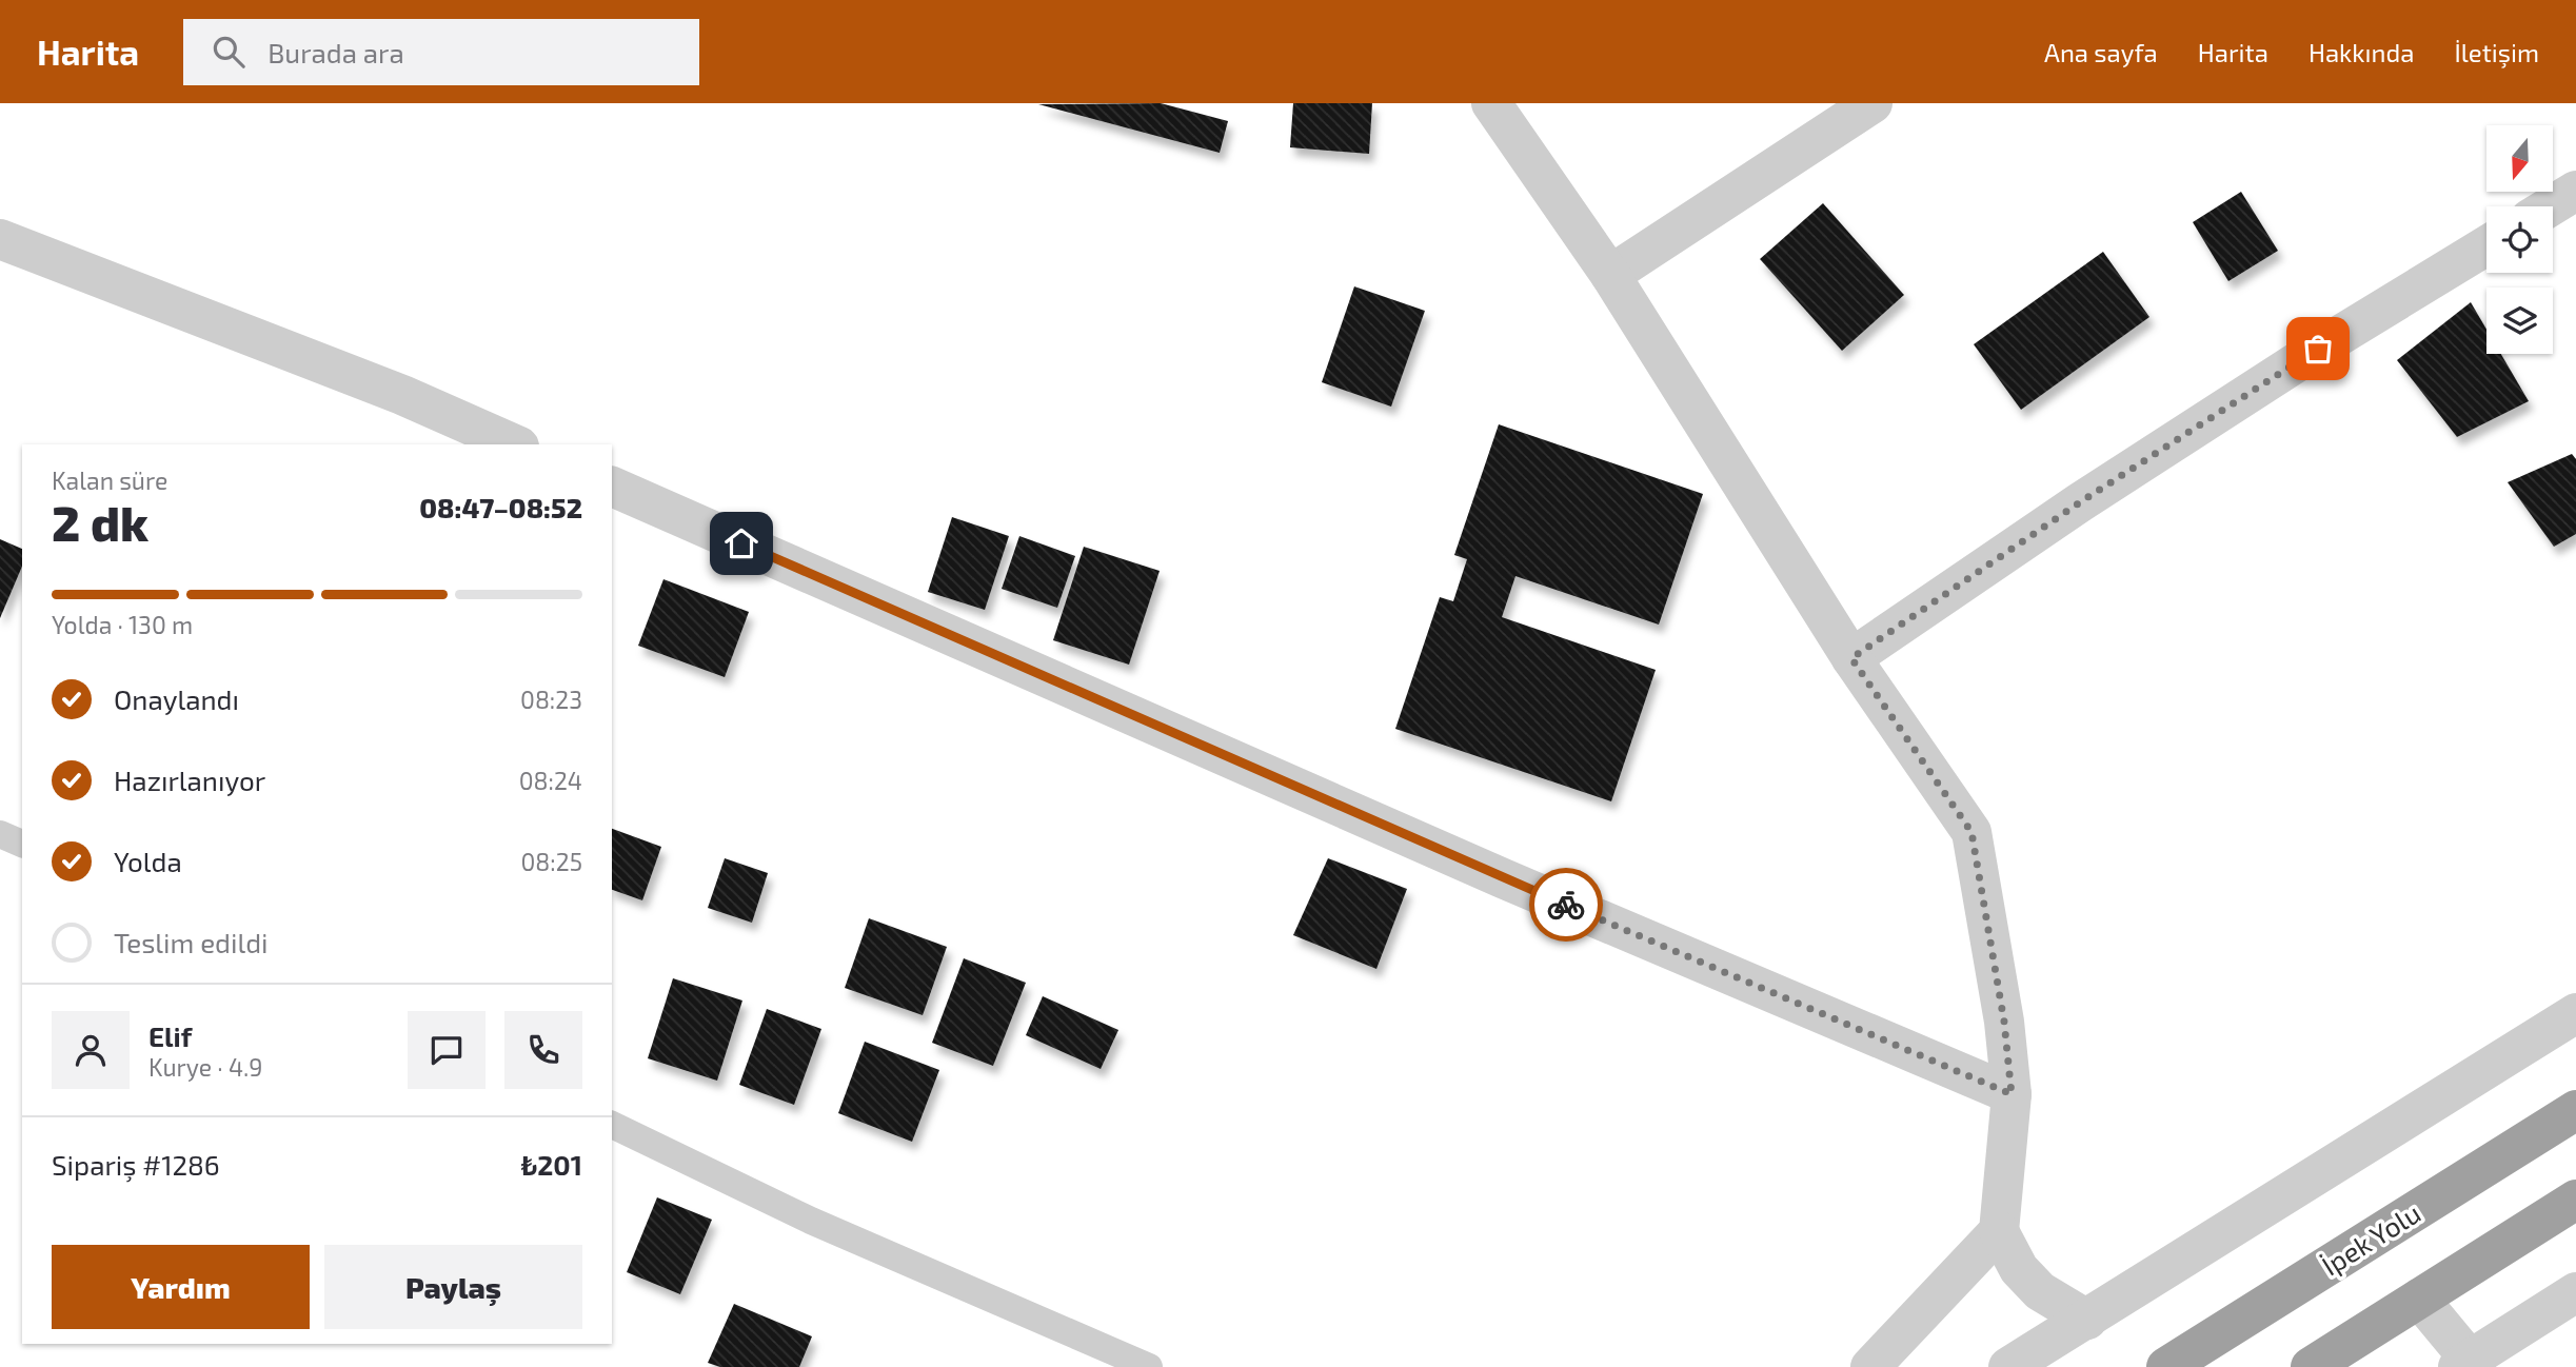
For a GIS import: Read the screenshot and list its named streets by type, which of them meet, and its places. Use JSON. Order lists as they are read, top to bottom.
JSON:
{
  "streets": {
    "highway": ["İpek Yolu"]
  },
  "north": "bottom",
  "page": {
    "header": "Harita",
    "search": "Burada ara",
    "nav": [
      "Ana sayfa",
      "Harita",
      "Hakkında",
      "İletişim"
    ],
    "heading": ["2 dk", "Kalan süre", "08:47–08:52"],
    "panel": [
      "Elif",
      "Kurye · 4.9",
      "Sipariş #1286",
      "₺201"
    ],
    "bar": "Yolda · 130 m",
    "list": [
      ["Onaylandı", "08:23"],
      ["Hazırlanıyor", "08:24"],
      ["Yolda", "08:25"],
      "Teslim edildi"
    ],
    "buttons": ["Yardım", "Paylaş"]
  }
}
